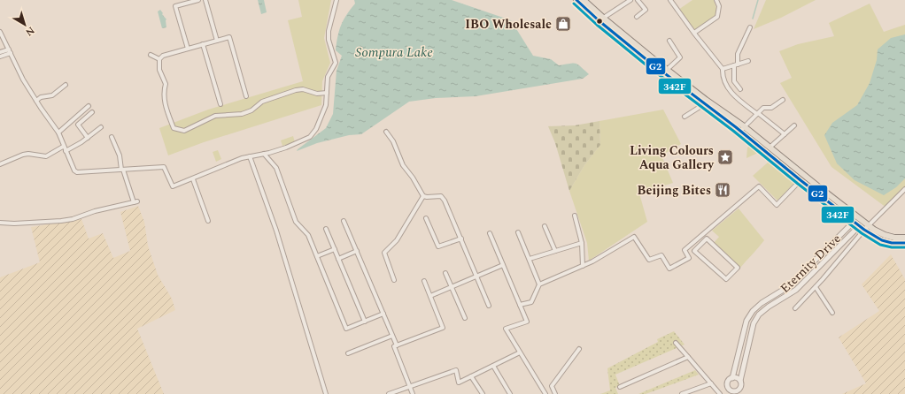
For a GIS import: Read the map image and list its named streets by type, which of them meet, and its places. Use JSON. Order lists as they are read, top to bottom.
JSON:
{
  "streets": {
    "street": ["Eternity Drive"]
  },
  "water": ["Sompura Lake"],
  "places": {
    "shop": ["IBO Wholesale"],
    "place": ["Living Colours Aqua Gallery"],
    "restaurant": ["Beijing Bites"]
  },
  "lines": ["transit line G2", "transit line 342F"],
  "north": "bottom right"
}
